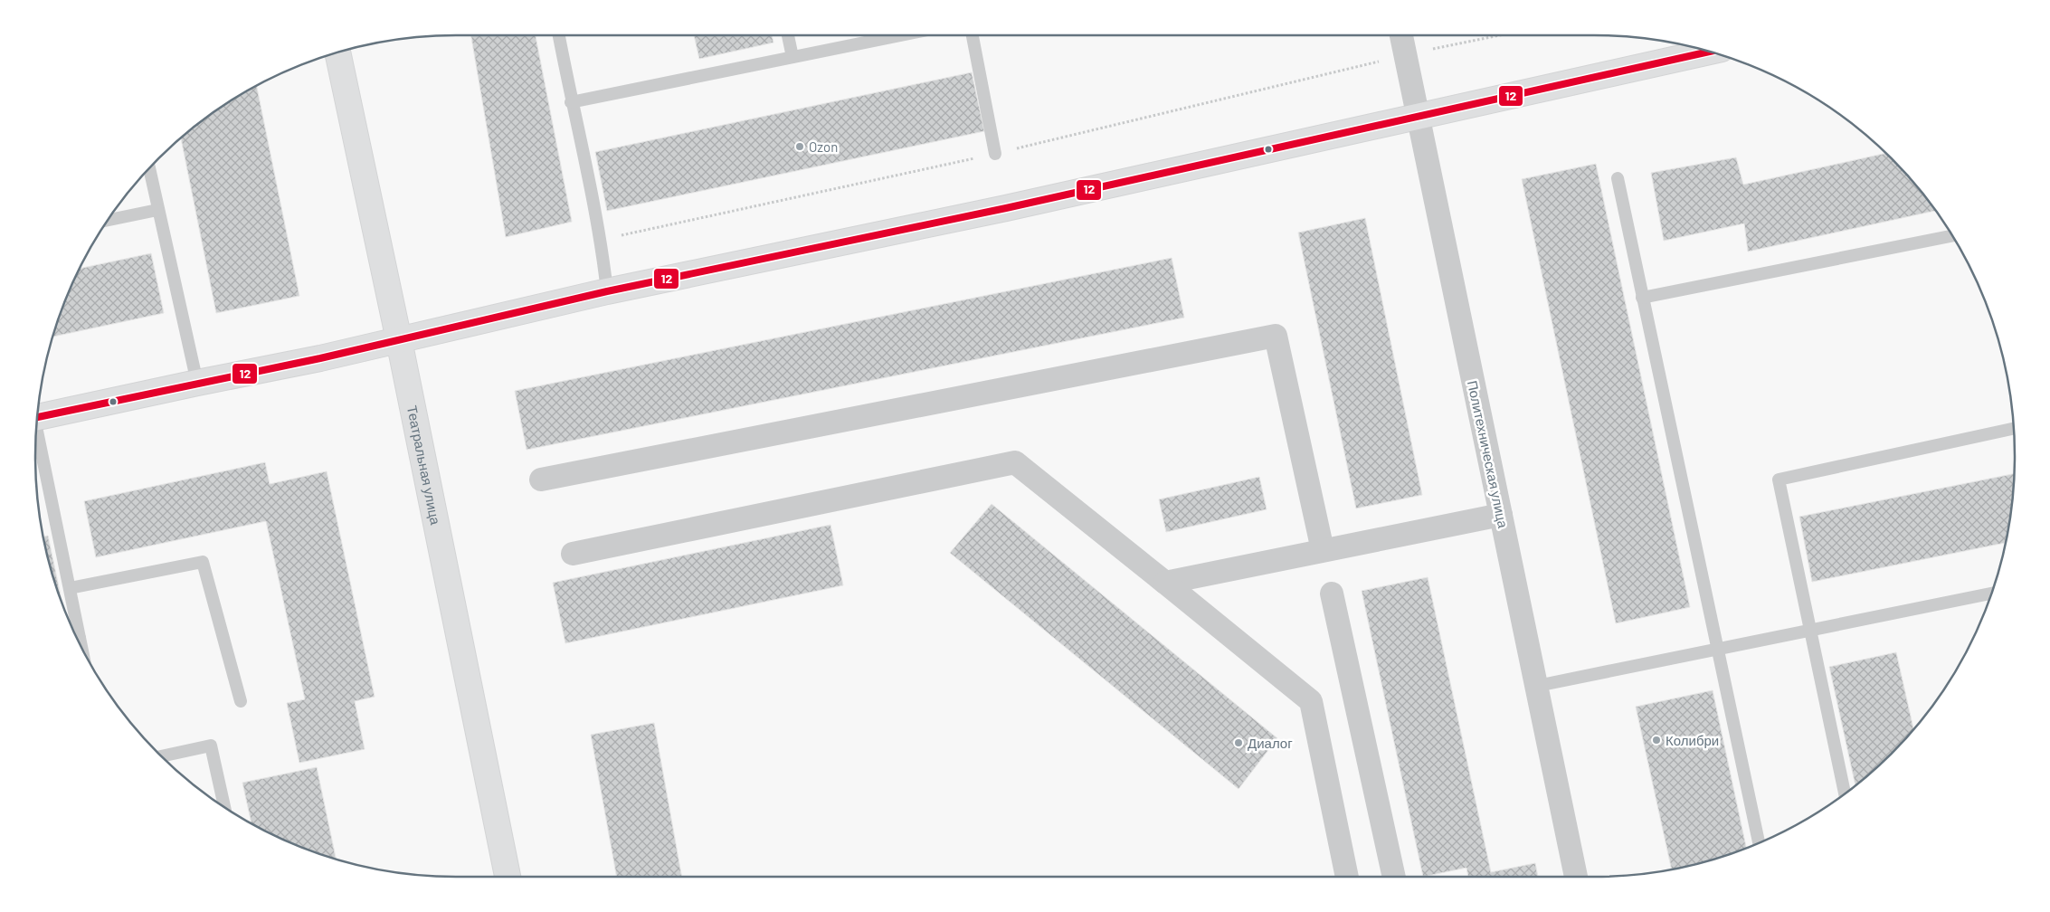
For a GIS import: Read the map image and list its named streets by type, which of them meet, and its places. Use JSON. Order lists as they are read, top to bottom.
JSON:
{
  "streets": {
    "street": ["Политехническая улица", "Театральная улица"]
  },
  "places": ["Ozon", "Колибри", "Диалог"],
  "lines": ["transit line 12"]
}
